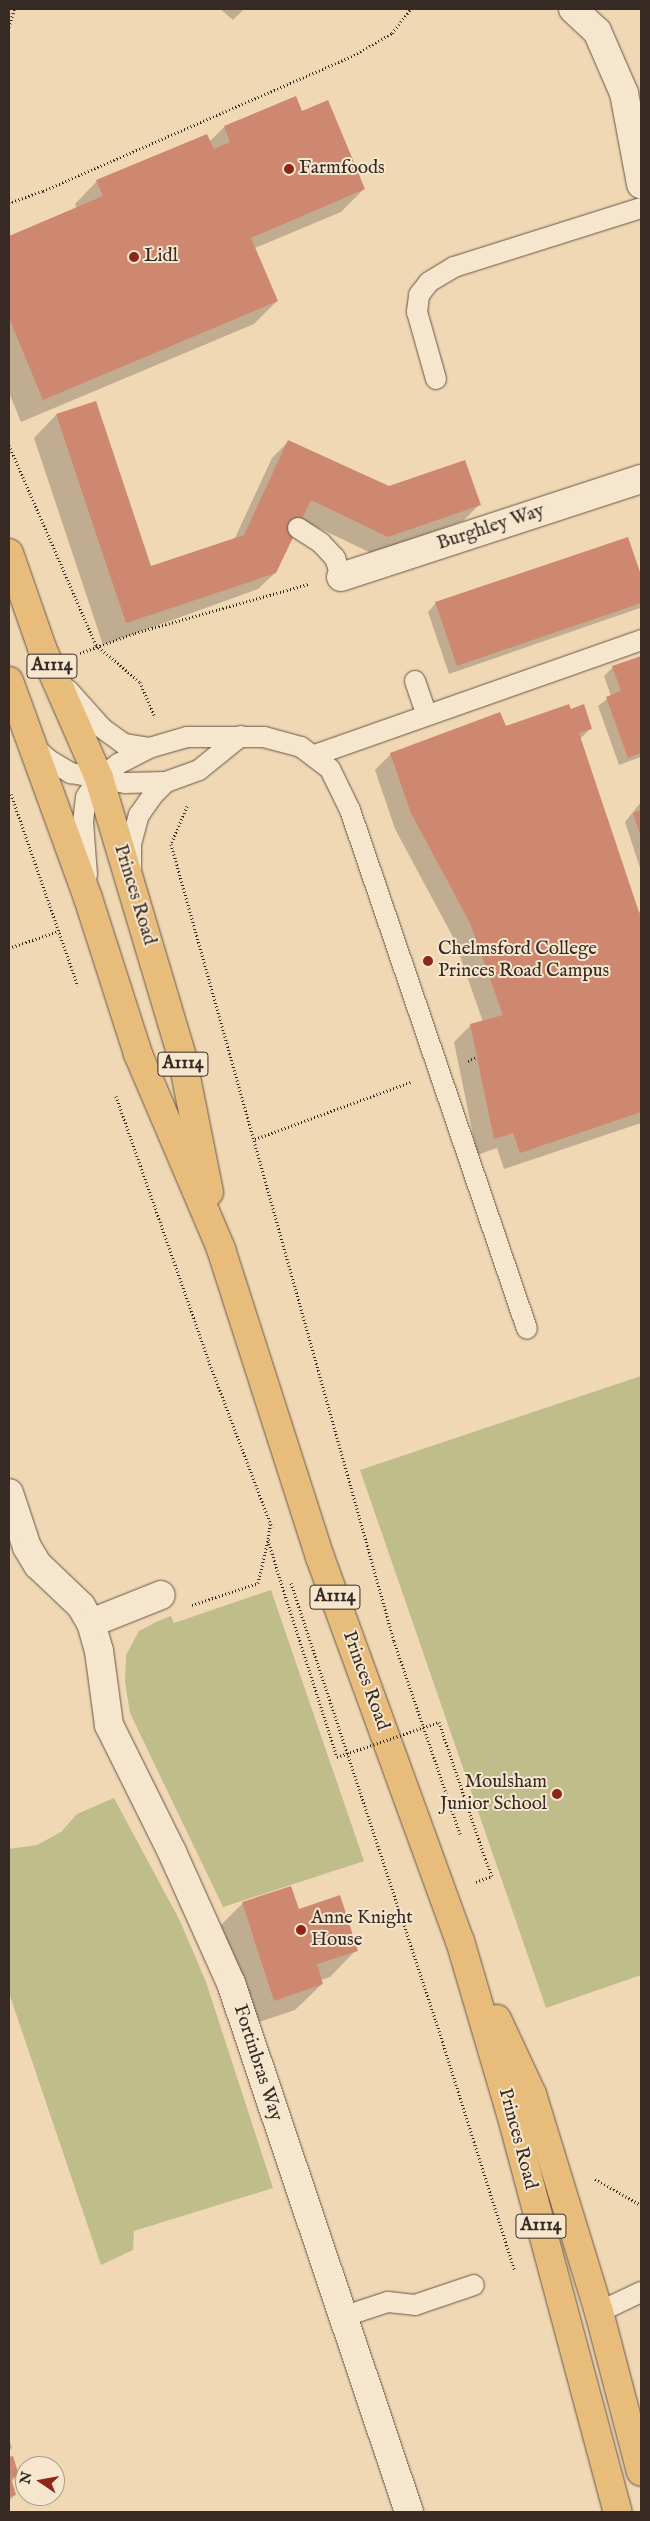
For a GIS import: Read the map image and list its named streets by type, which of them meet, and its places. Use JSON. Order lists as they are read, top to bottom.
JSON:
{
  "streets": {
    "main road": ["A1114", "Princes Road"],
    "street": ["Burghley Way", "Fortinbras Way"]
  },
  "places": [
    "Farmfoods",
    "Lidl",
    "Chelmsford College Princes Road Campus",
    "Moulsham Junior School",
    "Anne Knight House"
  ],
  "north": "left"
}
